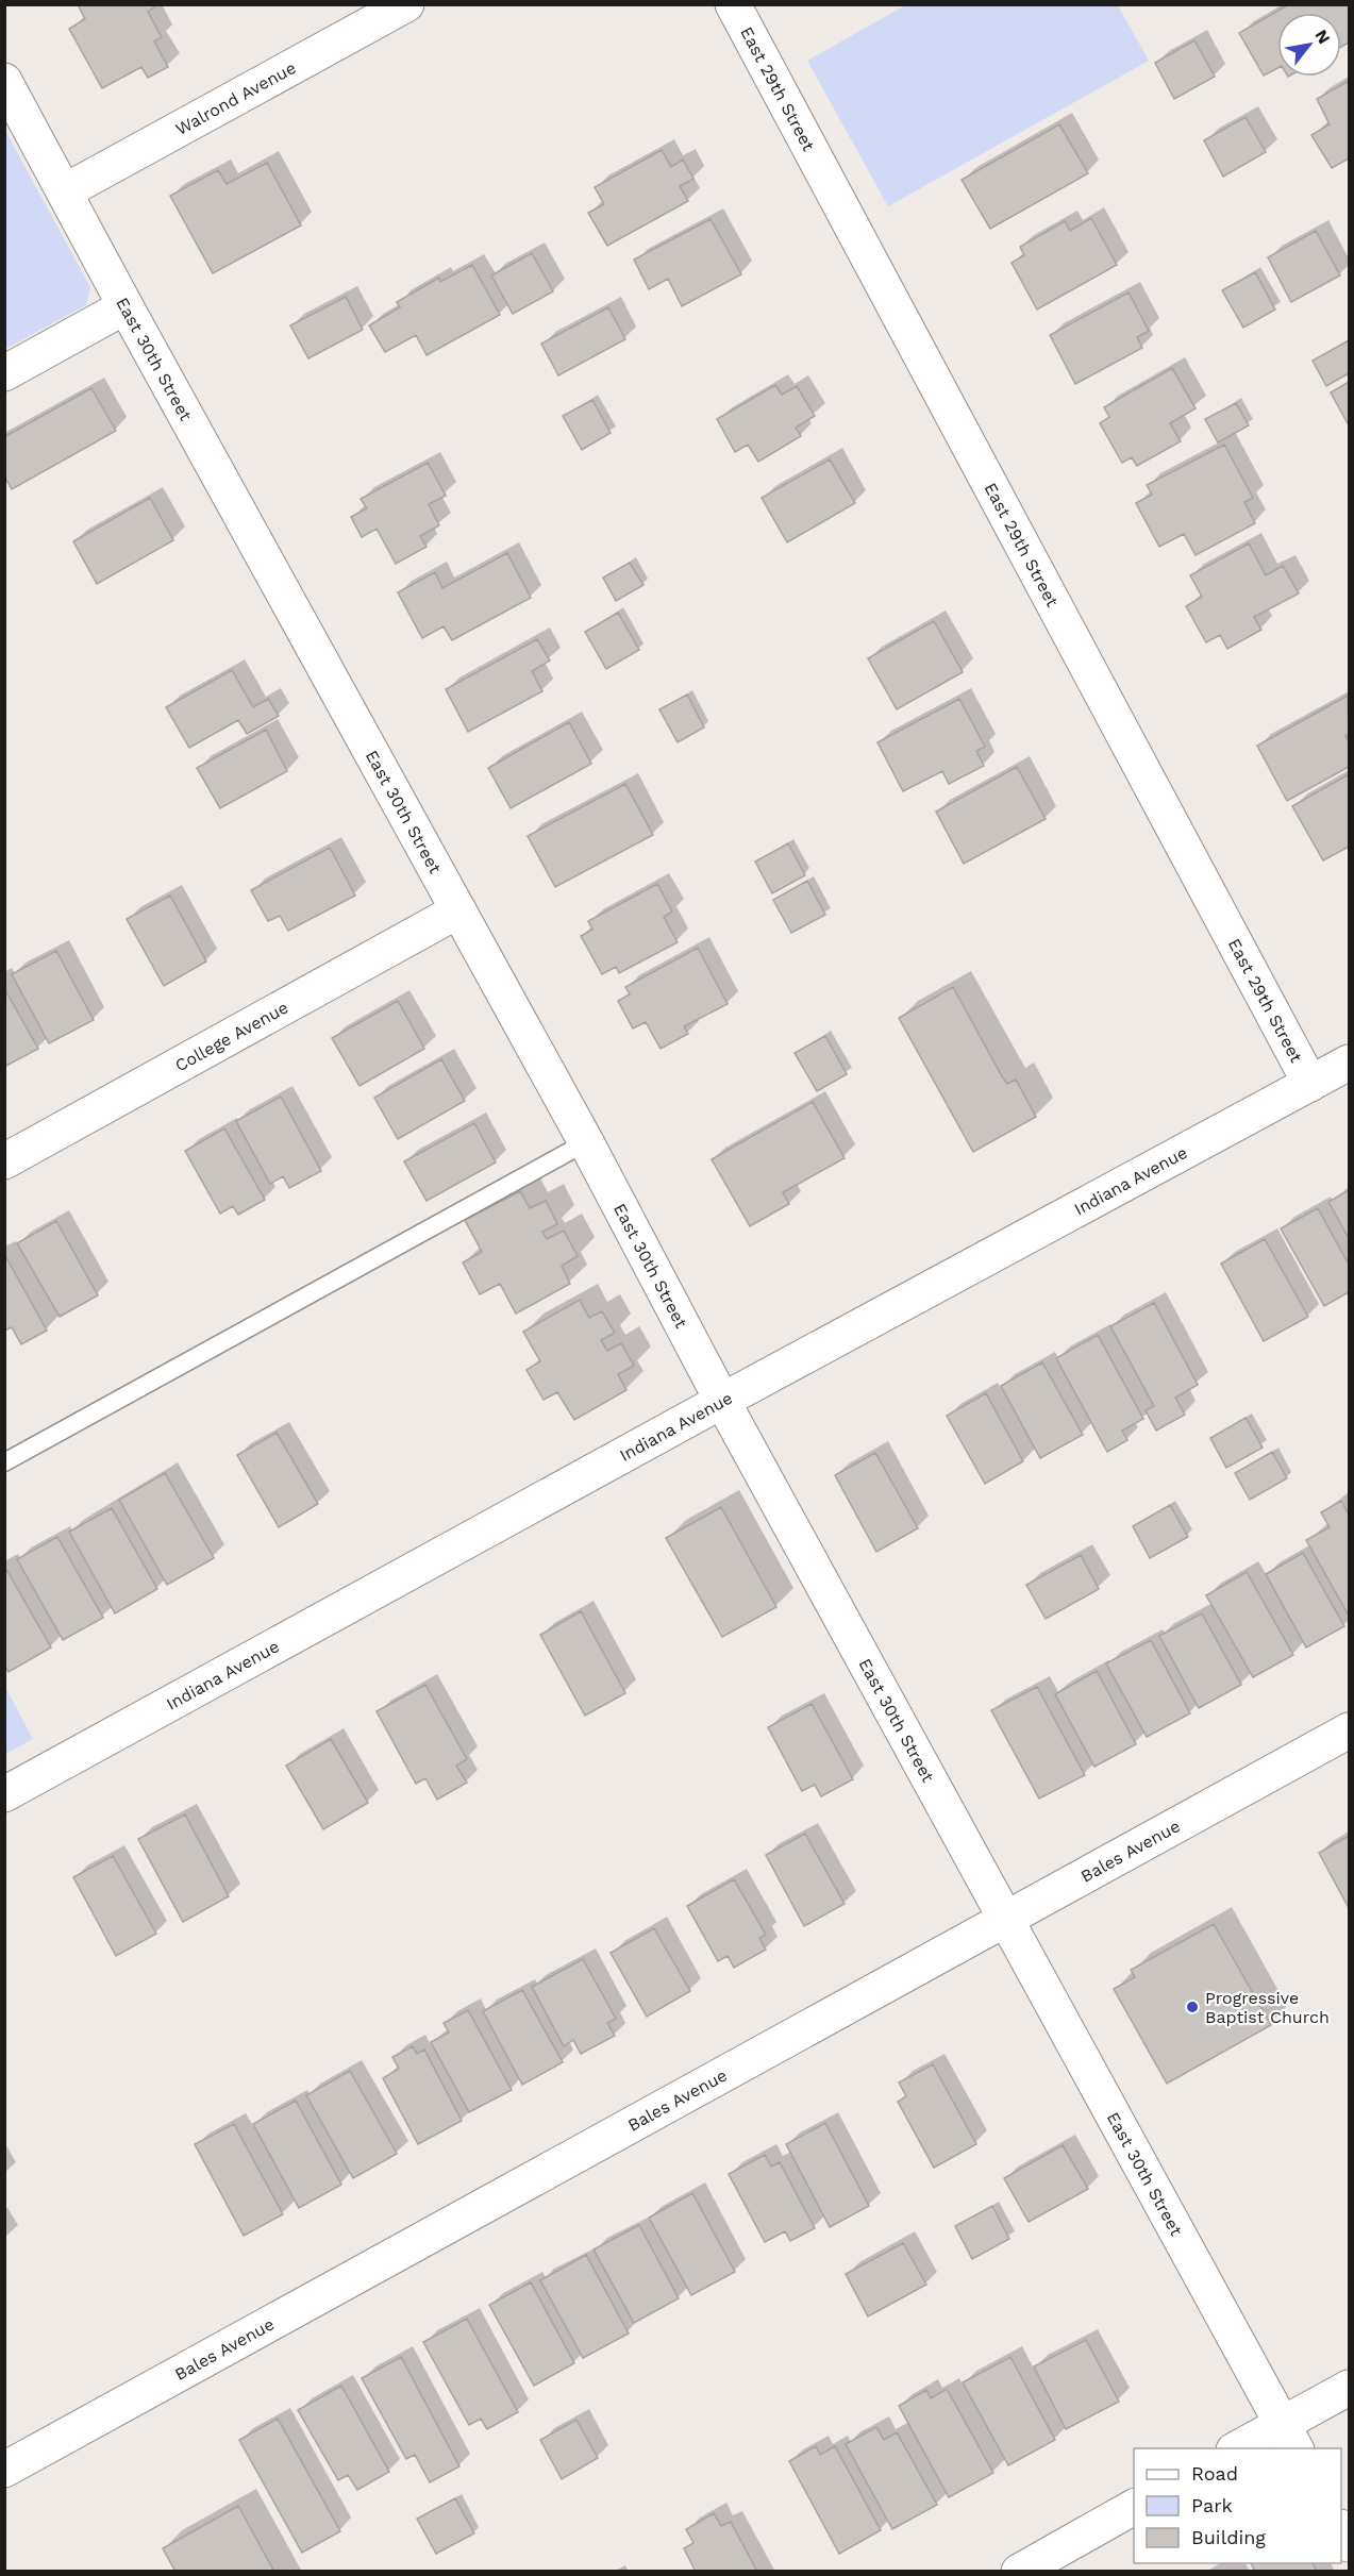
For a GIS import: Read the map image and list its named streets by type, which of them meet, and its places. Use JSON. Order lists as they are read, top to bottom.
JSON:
{
  "streets": {
    "street": [
      "East 29th Street",
      "Walrond Avenue",
      "East 30th Street",
      "College Avenue",
      "Indiana Avenue",
      "Bales Avenue"
    ]
  },
  "crossings": [
    ["East 29th Street", "Indiana Avenue"],
    ["Walrond Avenue", "East 30th Street"],
    ["East 30th Street", "College Avenue"],
    ["East 30th Street", "Indiana Avenue"],
    ["East 30th Street", "Bales Avenue"]
  ],
  "places": ["Progressive Baptist Church"],
  "legend": ["Road", "Park", "Building"],
  "north": "top right"
}
